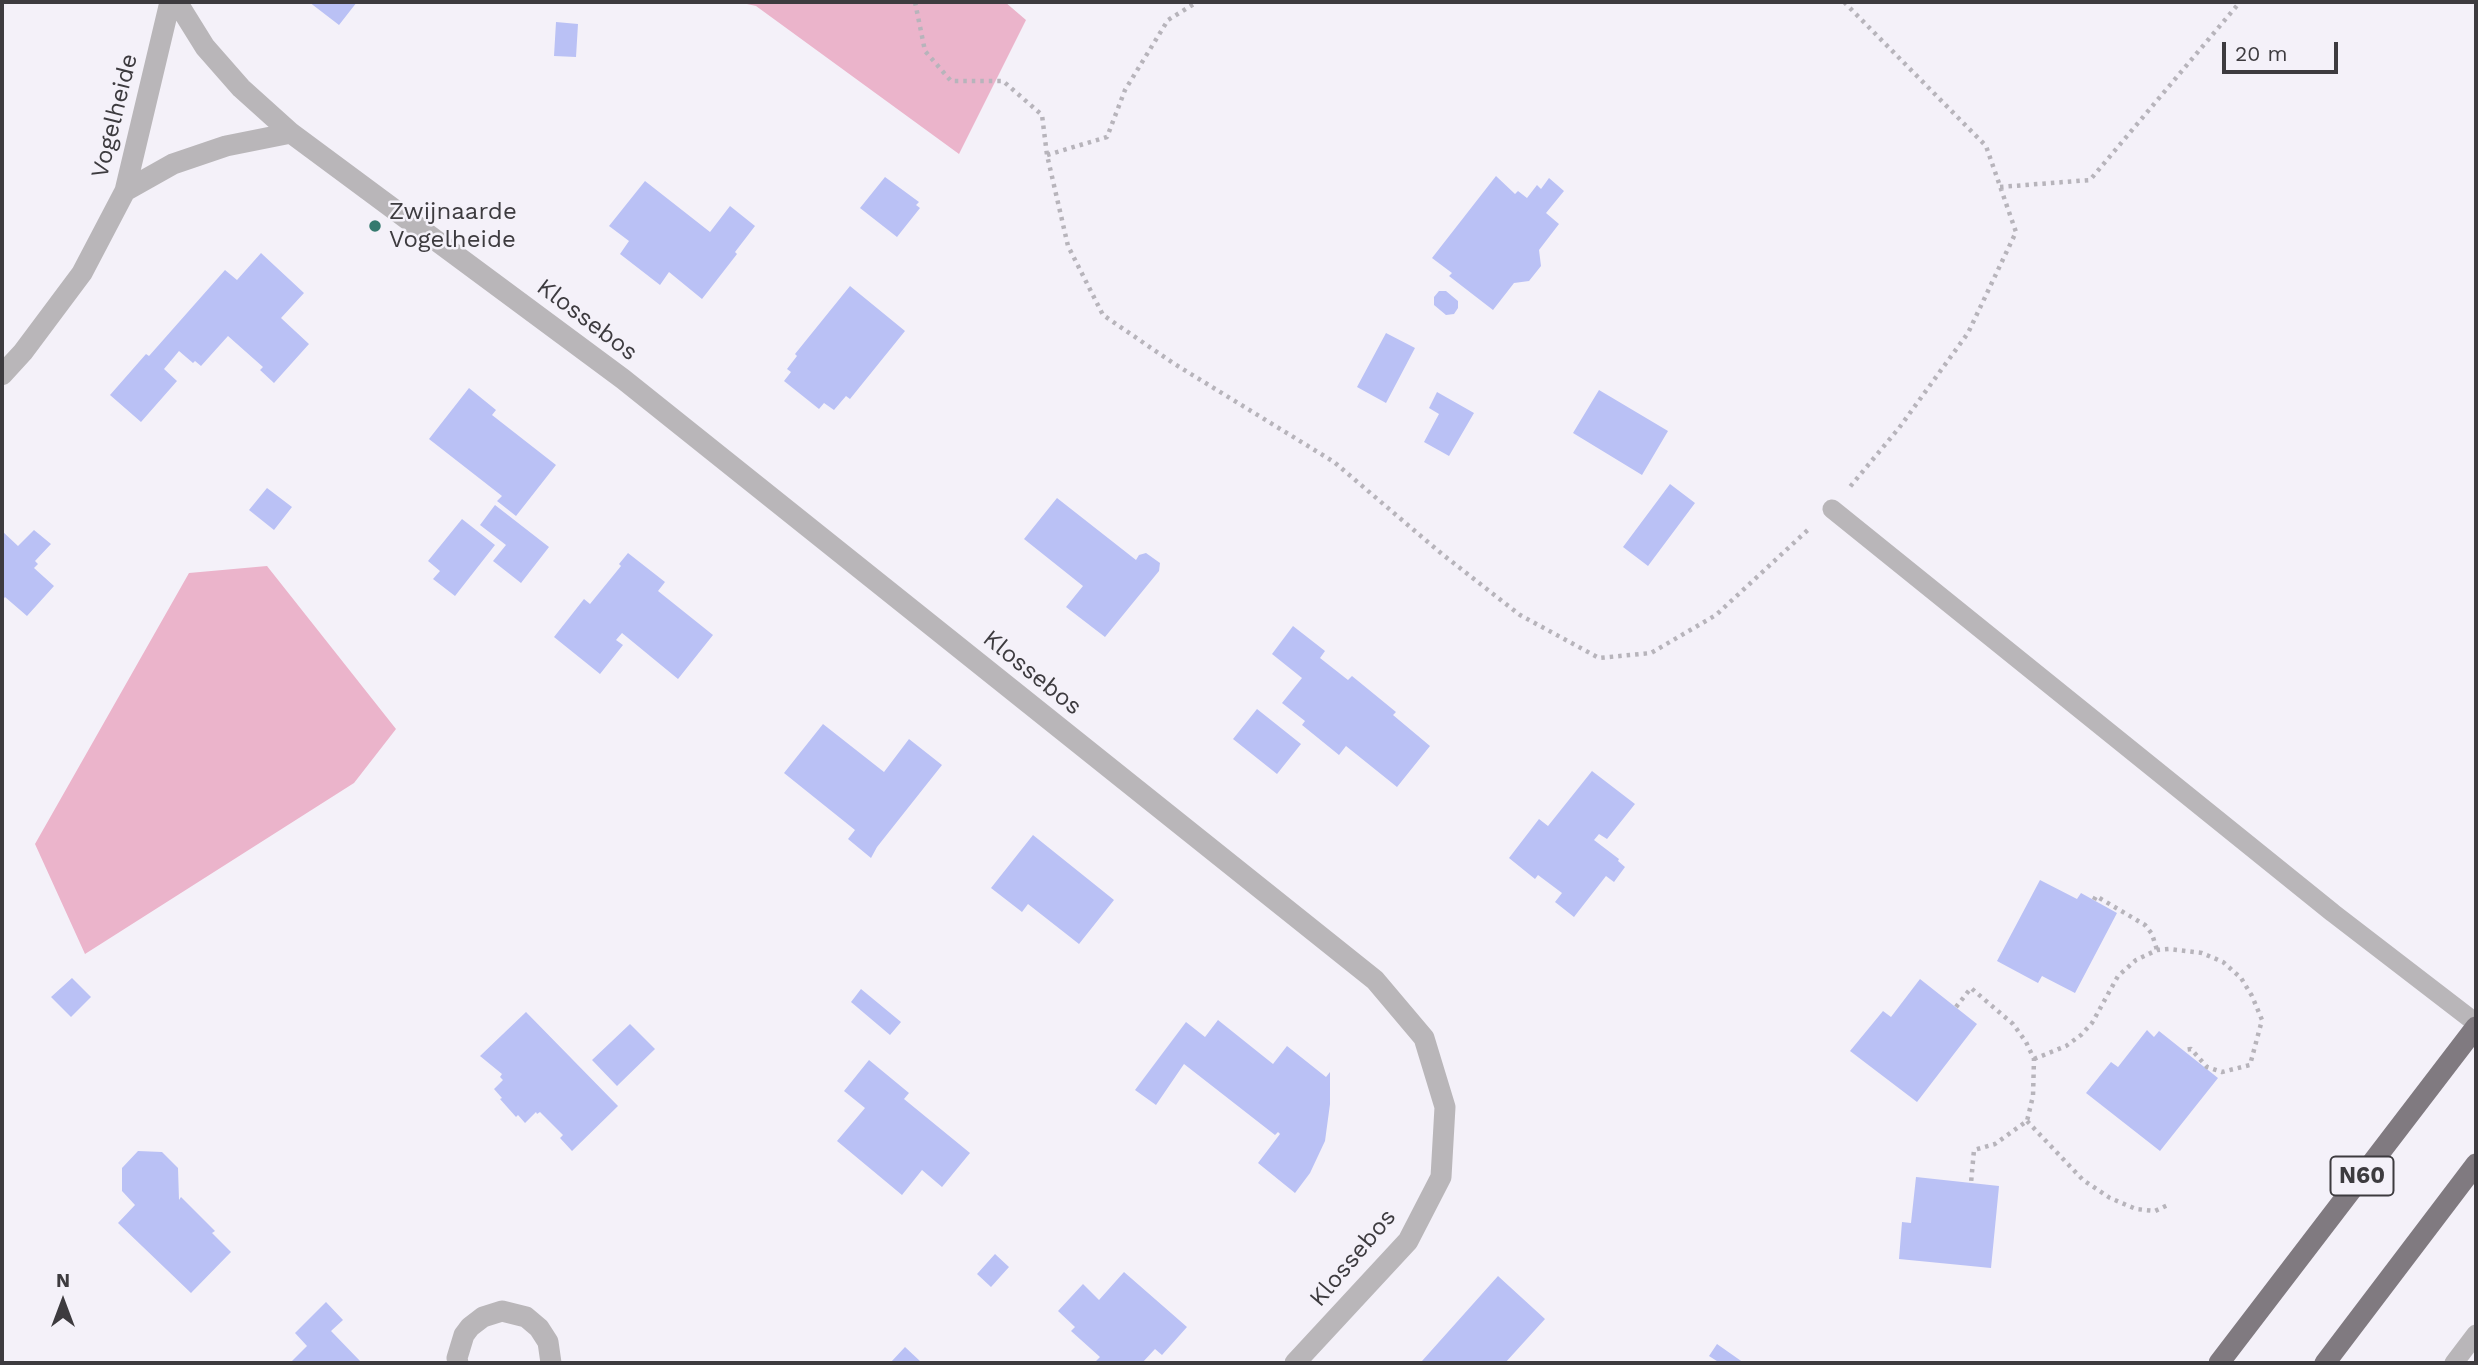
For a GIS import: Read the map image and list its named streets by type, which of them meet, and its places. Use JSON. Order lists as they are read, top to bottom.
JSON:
{
  "streets": {
    "highway": ["N60"],
    "street": ["Vogelheide", "Klossebos"]
  },
  "places": ["Zwijnaarde Vogelheide"],
  "scale_bar": "20 m",
  "north": "top"
}
